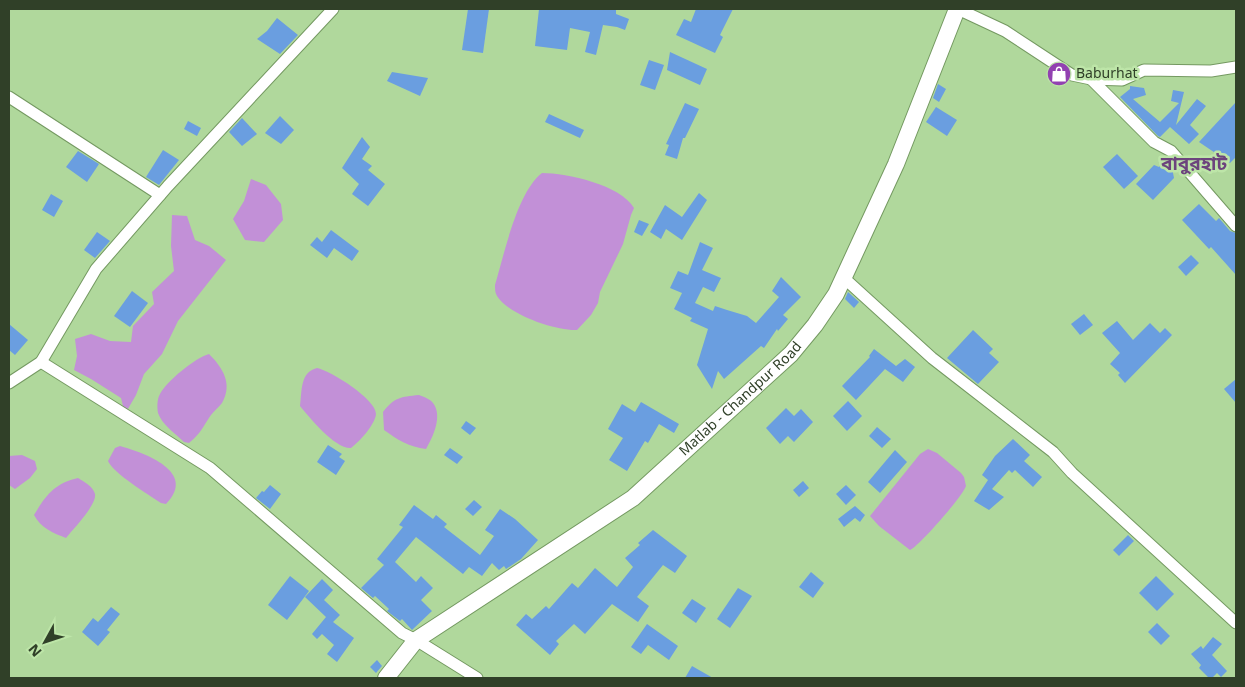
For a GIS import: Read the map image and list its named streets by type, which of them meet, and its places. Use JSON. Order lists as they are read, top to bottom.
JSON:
{
  "streets": {
    "main road": ["Matlab - Chandpur Road"]
  },
  "districts": ["বাবুরহাট"],
  "places": {
    "shop": ["Baburhat"]
  },
  "north": "bottom left"
}
